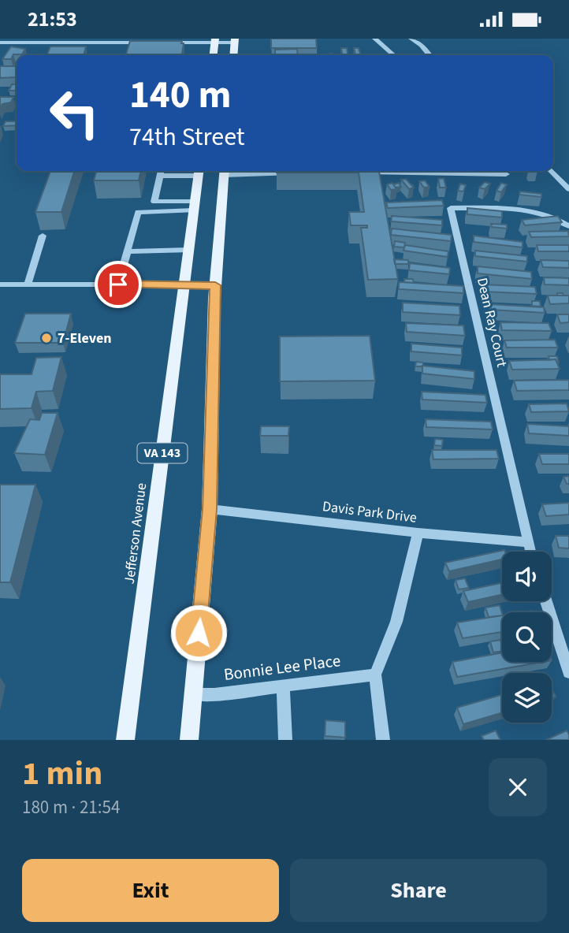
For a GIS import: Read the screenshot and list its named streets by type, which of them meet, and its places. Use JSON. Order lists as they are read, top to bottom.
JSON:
{
  "streets": {
    "main road": ["VA 143", "Jefferson Avenue"],
    "street": ["Dean Ray Court", "Davis Park Drive", "Bonnie Lee Place"]
  },
  "crossings": [
    ["Dean Ray Court", "Davis Park Drive"]
  ],
  "places": ["7-Eleven"],
  "page": {
    "status": "21:53",
    "turn": ["140 m", "74th Street"],
    "heading": ["1 min", "180 m · 21:54"],
    "buttons": ["Exit", "Share"]
  }
}
